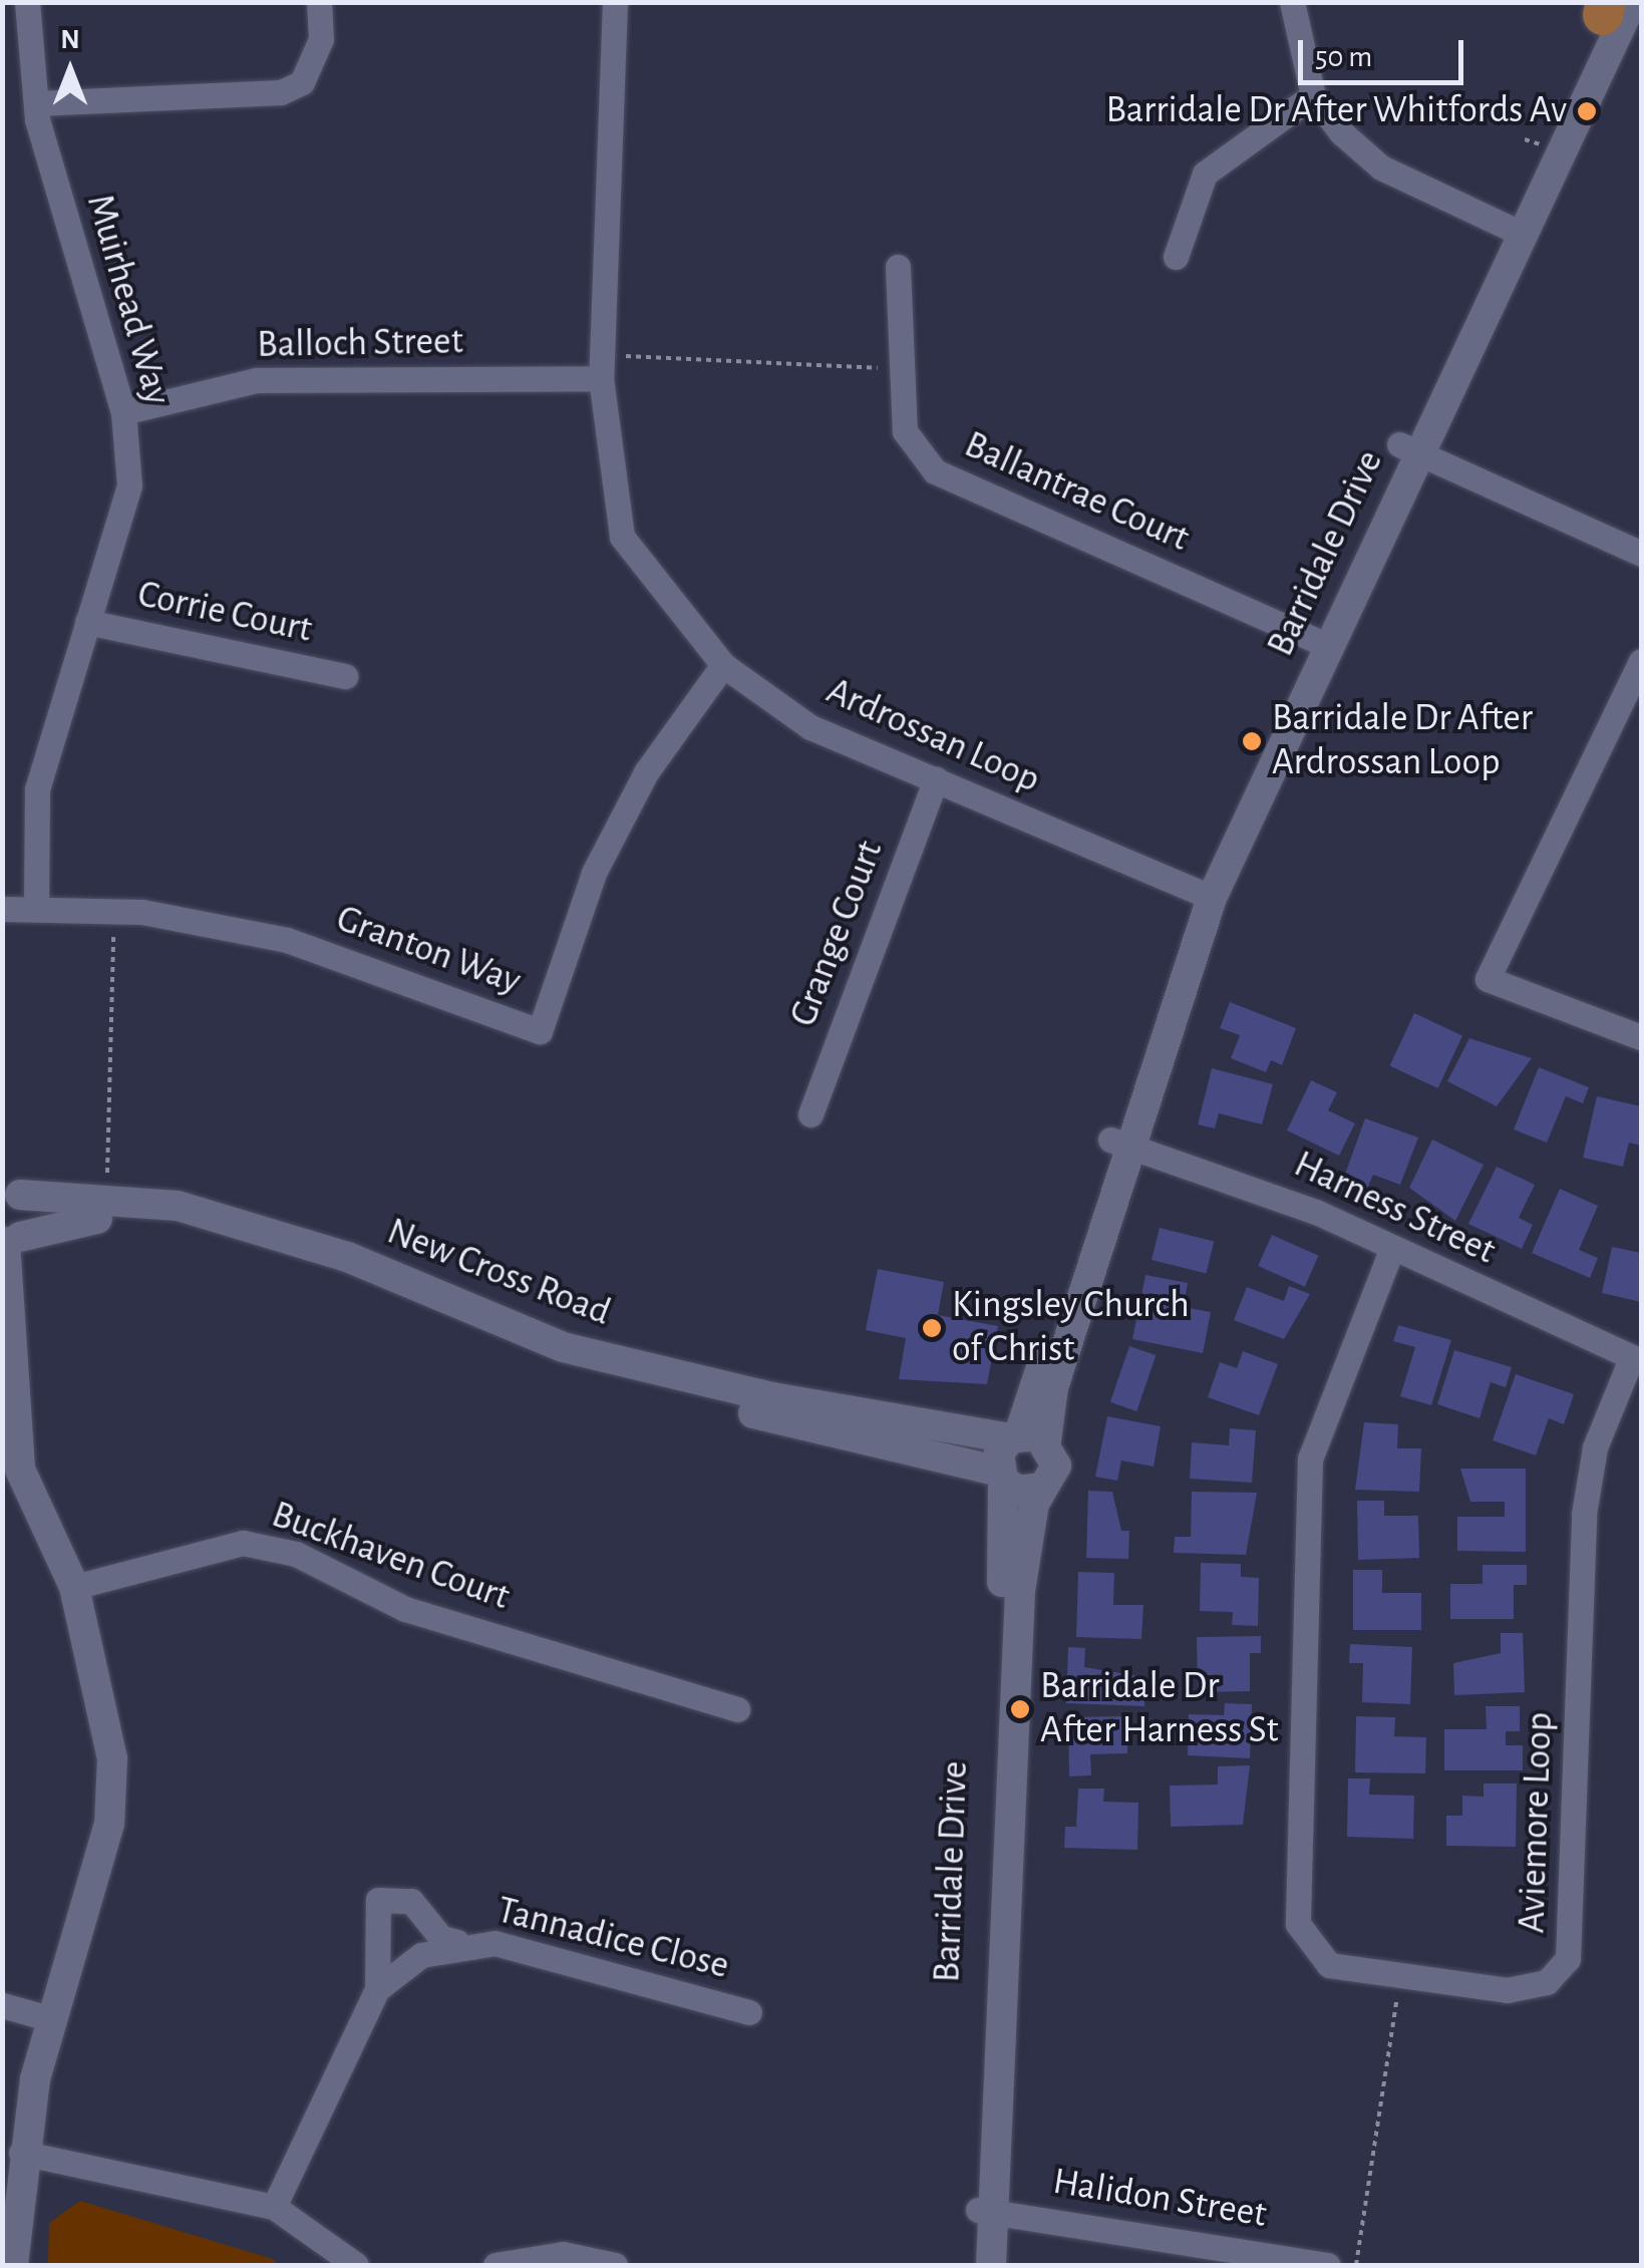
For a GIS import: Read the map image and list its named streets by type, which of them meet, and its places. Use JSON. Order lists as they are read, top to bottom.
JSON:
{
  "streets": {
    "street": [
      "Muirhead Way",
      "Balloch Street",
      "Ballantrae Court",
      "Barridale Drive",
      "Corrie Court",
      "Ardrossan Loop",
      "Grange Court",
      "Granton Way",
      "Harness Street",
      "New Cross Road",
      "Buckhaven Court",
      "Aviemore Loop",
      "Tannadice Close",
      "Halidon Street"
    ]
  },
  "crossings": [
    ["Muirhead Way", "Balloch Street"],
    ["Muirhead Way", "Corrie Court"],
    ["Muirhead Way", "Granton Way"],
    ["Balloch Street", "Ardrossan Loop"],
    ["Ballantrae Court", "Barridale Drive"],
    ["Barridale Drive", "Ardrossan Loop"],
    ["Barridale Drive", "Harness Street"],
    ["Barridale Drive", "New Cross Road"],
    ["Barridale Drive", "Halidon Street"],
    ["Ardrossan Loop", "Grange Court"],
    ["Ardrossan Loop", "Granton Way"],
    ["Harness Street", "Aviemore Loop"]
  ],
  "places": [
    "Barridale Dr After Whitfords Av",
    "Barridale Dr After Ardrossan Loop",
    "Kingsley Church of Christ",
    "Barridale Dr After Harness St"
  ],
  "scale_bar": "50 m",
  "north": "top"
}
